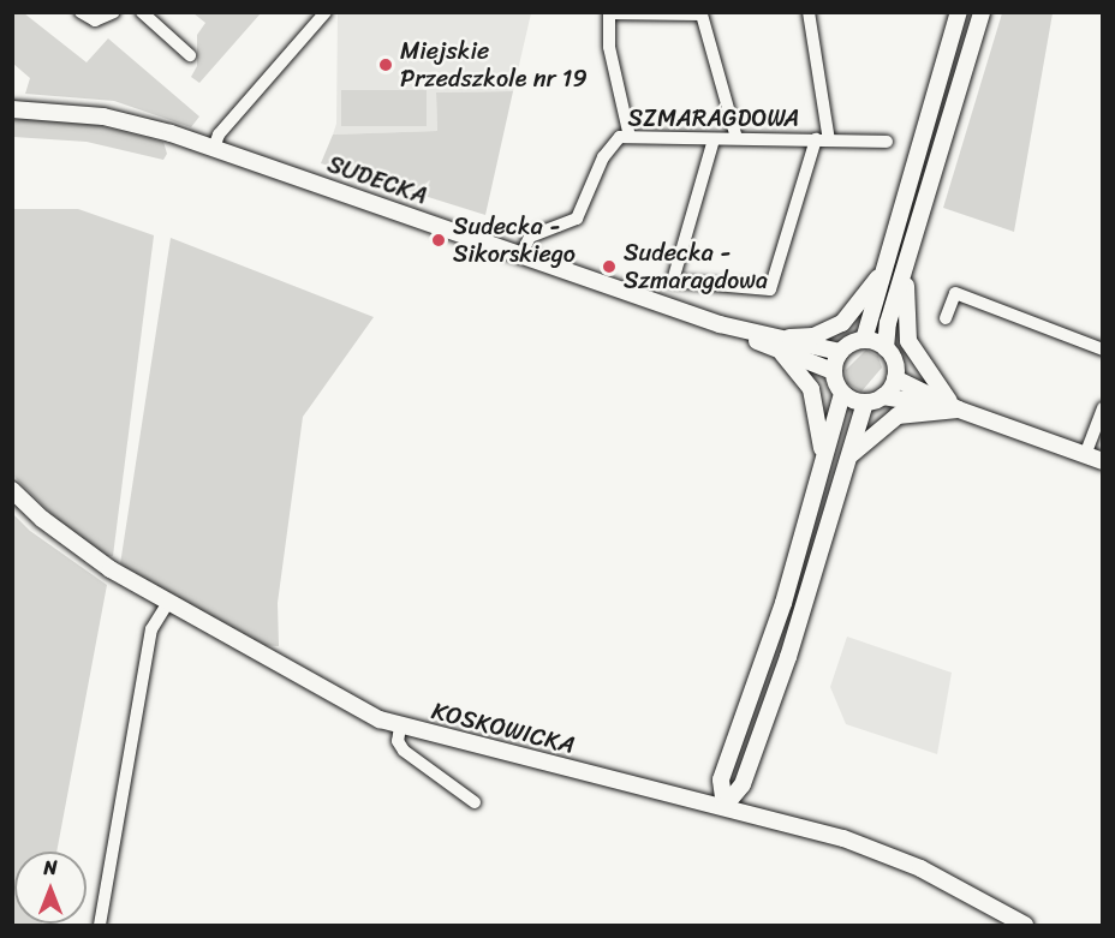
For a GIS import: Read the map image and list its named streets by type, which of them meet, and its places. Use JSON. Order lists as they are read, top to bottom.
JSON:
{
  "streets": {
    "street": ["SZMARAGDOWA", "SUDECKA", "KOSKOWICKA"]
  },
  "crossings": [
    ["SZMARAGDOWA", "SUDECKA"]
  ],
  "places": ["Miejskie Przedszkole nr 19", "Sudecka - Sikorskiego", "Sudecka - Szmaragdowa"],
  "north": "top"
}
